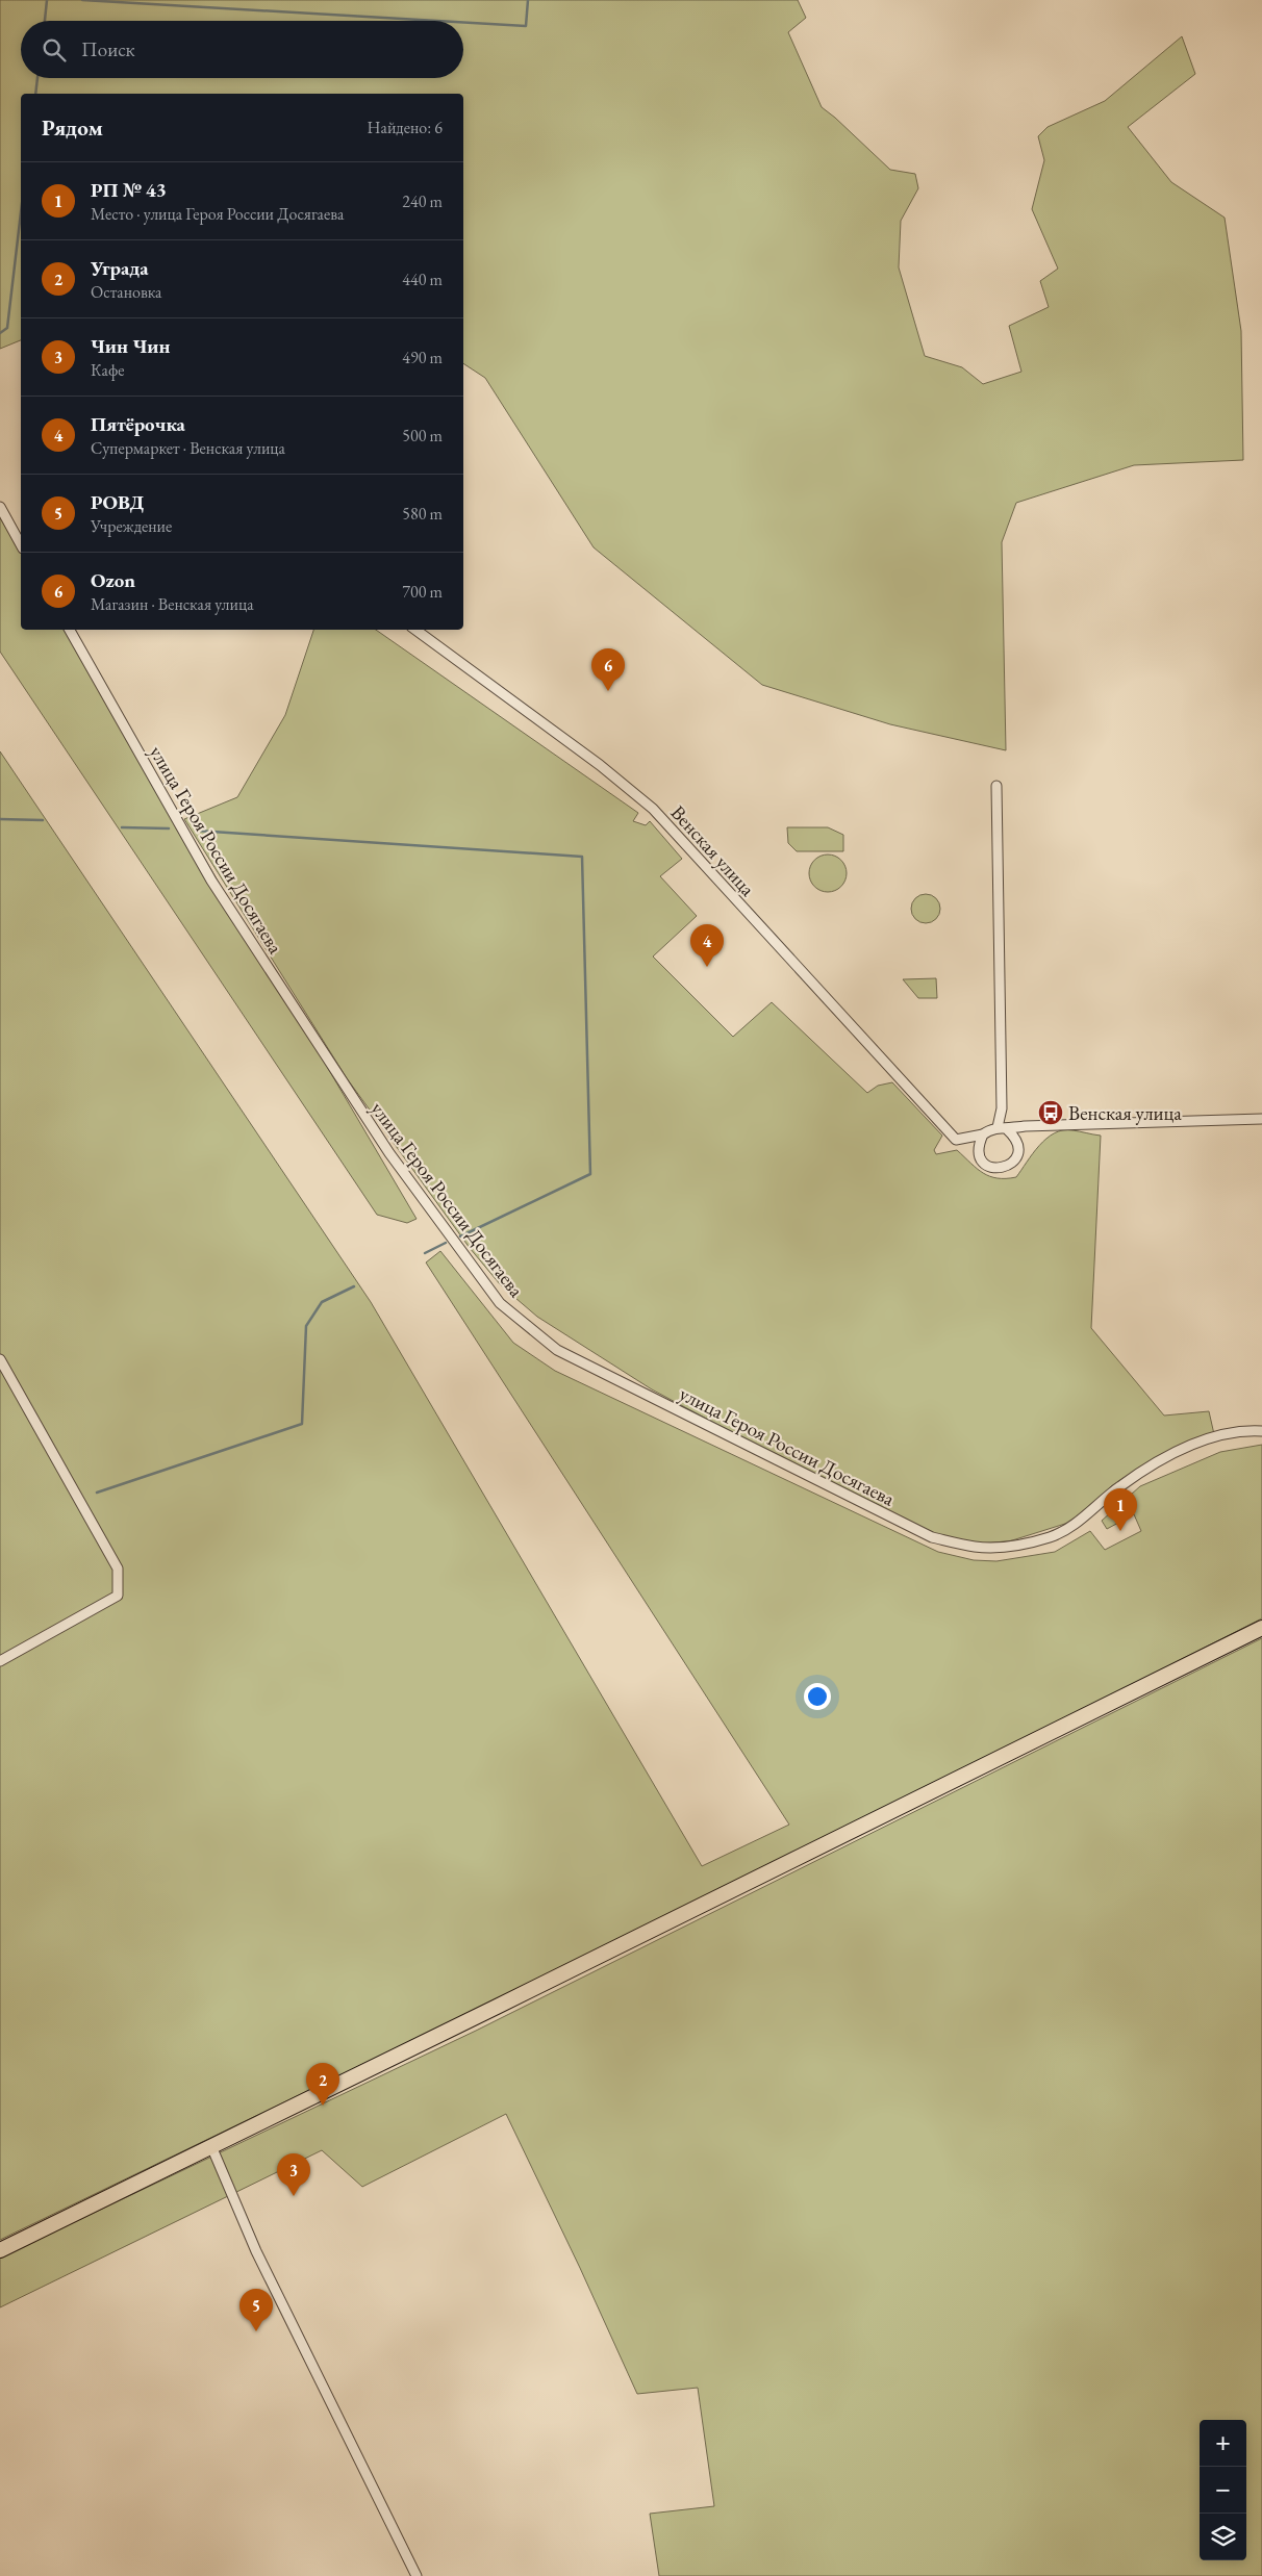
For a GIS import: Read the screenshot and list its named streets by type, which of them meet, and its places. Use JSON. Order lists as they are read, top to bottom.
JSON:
{
  "streets": {
    "street": ["улица Героя России Досягаева", "Венская улица"]
  },
  "places": {
    "bus stop": ["Венская улица"]
  },
  "page": {
    "search": "Поиск",
    "heading": ["Рядом", "Найдено: 6"],
    "list": [
      {
        "mark": "1",
        "name": "РП № 43",
        "note": "Место · улица Героя России Досягаева",
        "value": "240 m"
      },
      {
        "mark": "2",
        "name": "Уграда",
        "note": "Остановка",
        "value": "440 m"
      },
      {
        "mark": "3",
        "name": "Чин Чин",
        "note": "Кафе",
        "value": "490 m"
      },
      {
        "mark": "4",
        "name": "Пятёрочка",
        "note": "Супермаркет · Венская улица",
        "value": "500 m"
      },
      {
        "mark": "5",
        "name": "РОВД",
        "note": "Учреждение",
        "value": "580 m"
      },
      {
        "mark": "6",
        "name": "Ozon",
        "note": "Магазин · Венская улица",
        "value": "700 m"
      }
    ],
    "pins": [
      "6",
      "4",
      "1",
      "2",
      "3",
      "5"
    ],
    "map_buttons": ["+", "−"]
  }
}
